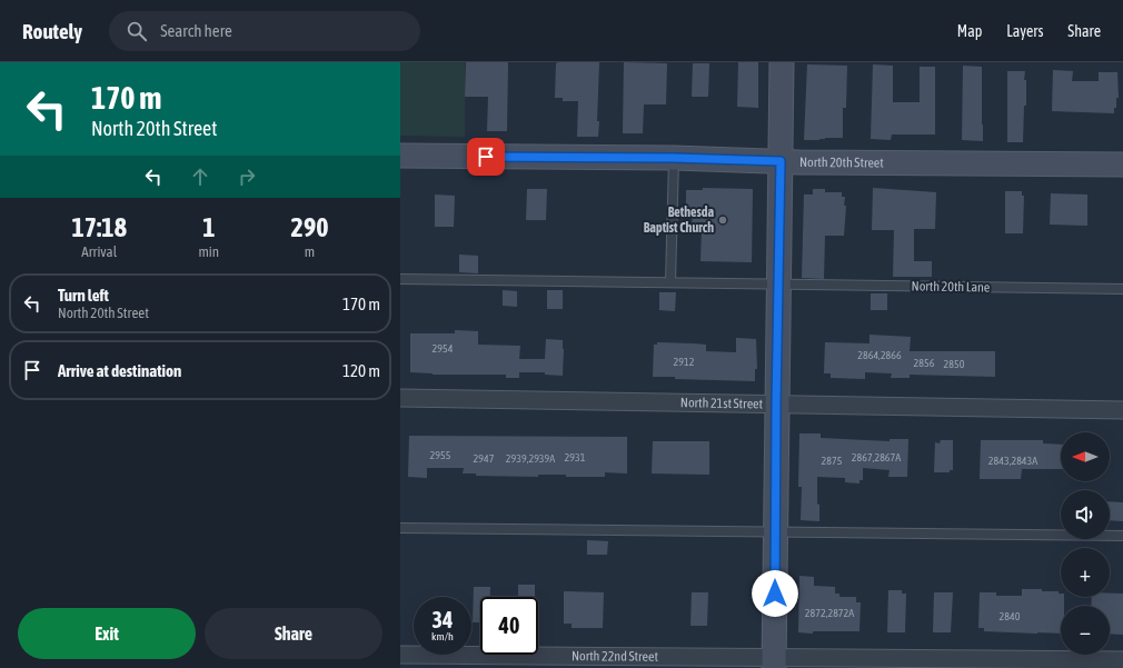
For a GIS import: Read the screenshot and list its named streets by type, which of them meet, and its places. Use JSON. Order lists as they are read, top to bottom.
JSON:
{
  "streets": {
    "main road": ["North 20th Street"],
    "street": ["North 21st Street", "North 22nd Street"],
    "lane": ["North 20th Lane"]
  },
  "places": ["Bethesda Baptist Church"],
  "house_numbers": [
    "2954",
    "2864,2866",
    "2912",
    "2856",
    "2850",
    "2955",
    "2931",
    "2867,2867A",
    "2947",
    "2939,2939A",
    "2875",
    "2843,2843A",
    "2872,2872A",
    "2840"
  ],
  "north": "left",
  "page": {
    "header": "Routely",
    "search": "Search here",
    "nav": ["Map", "Layers", "Share"],
    "turn": ["170 m", "North 20th Street"],
    "eta": [
      "17:18",
      "Arrival",
      "1",
      "min",
      "290",
      "m"
    ],
    "list": [
      {
        "name": "Turn left",
        "note": "North 20th Street",
        "value": "170 m"
      },
      {
        "name": "Arrive at destination",
        "value": "120 m"
      }
    ],
    "map_buttons": ["+", "−"],
    "speed": "34 km/h",
    "limit": "40",
    "buttons": ["Exit", "Share"]
  }
}
